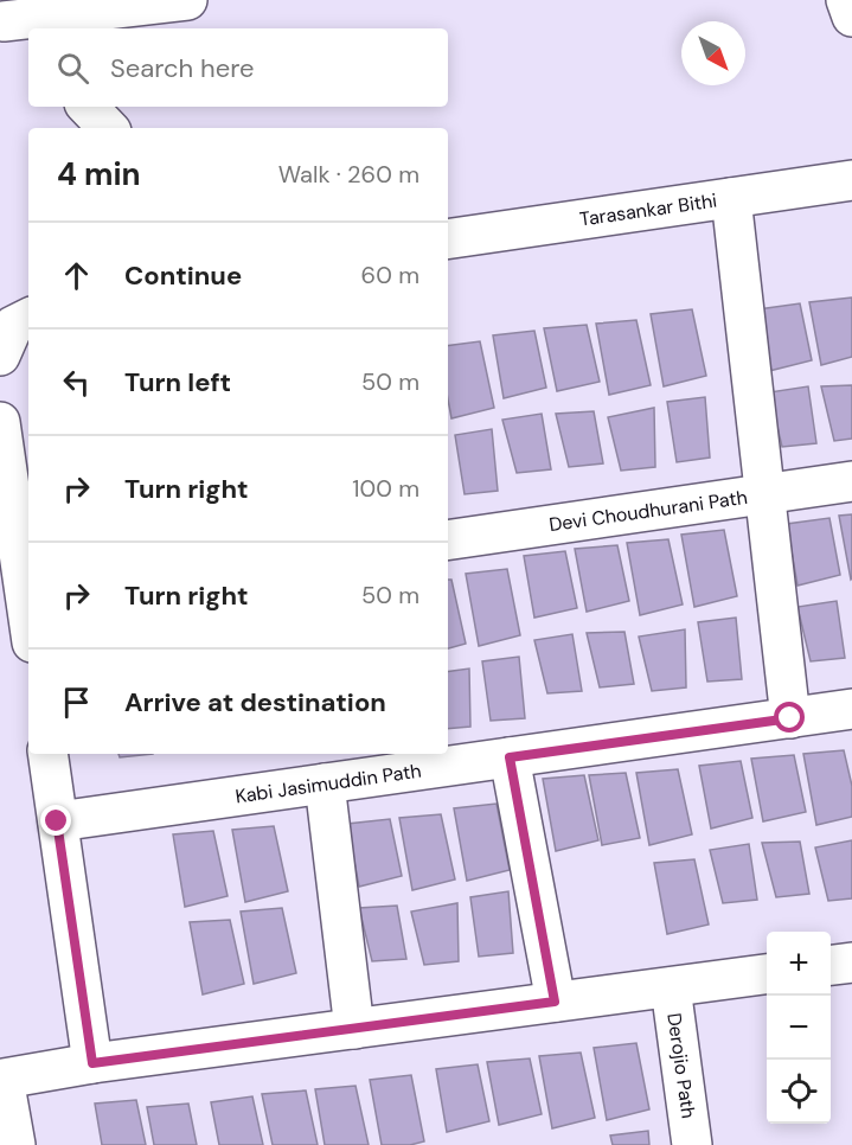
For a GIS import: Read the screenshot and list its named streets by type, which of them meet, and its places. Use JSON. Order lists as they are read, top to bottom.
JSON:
{
  "streets": {
    "street": [
      "Tarasankar Bithi",
      "Devi Choudhurani Path",
      "Kabi Jasimuddin Path",
      "Derojio Path"
    ]
  },
  "north": "bottom right",
  "page": {
    "search": "Search here",
    "heading": ["4 min", "Walk · 260 m"],
    "list": [
      ["Continue", "60 m"],
      ["Turn left", "50 m"],
      ["Turn right", "100 m"],
      ["Turn right", "50 m"],
      "Arrive at destination"
    ],
    "map_buttons": ["+", "−"]
  }
}
